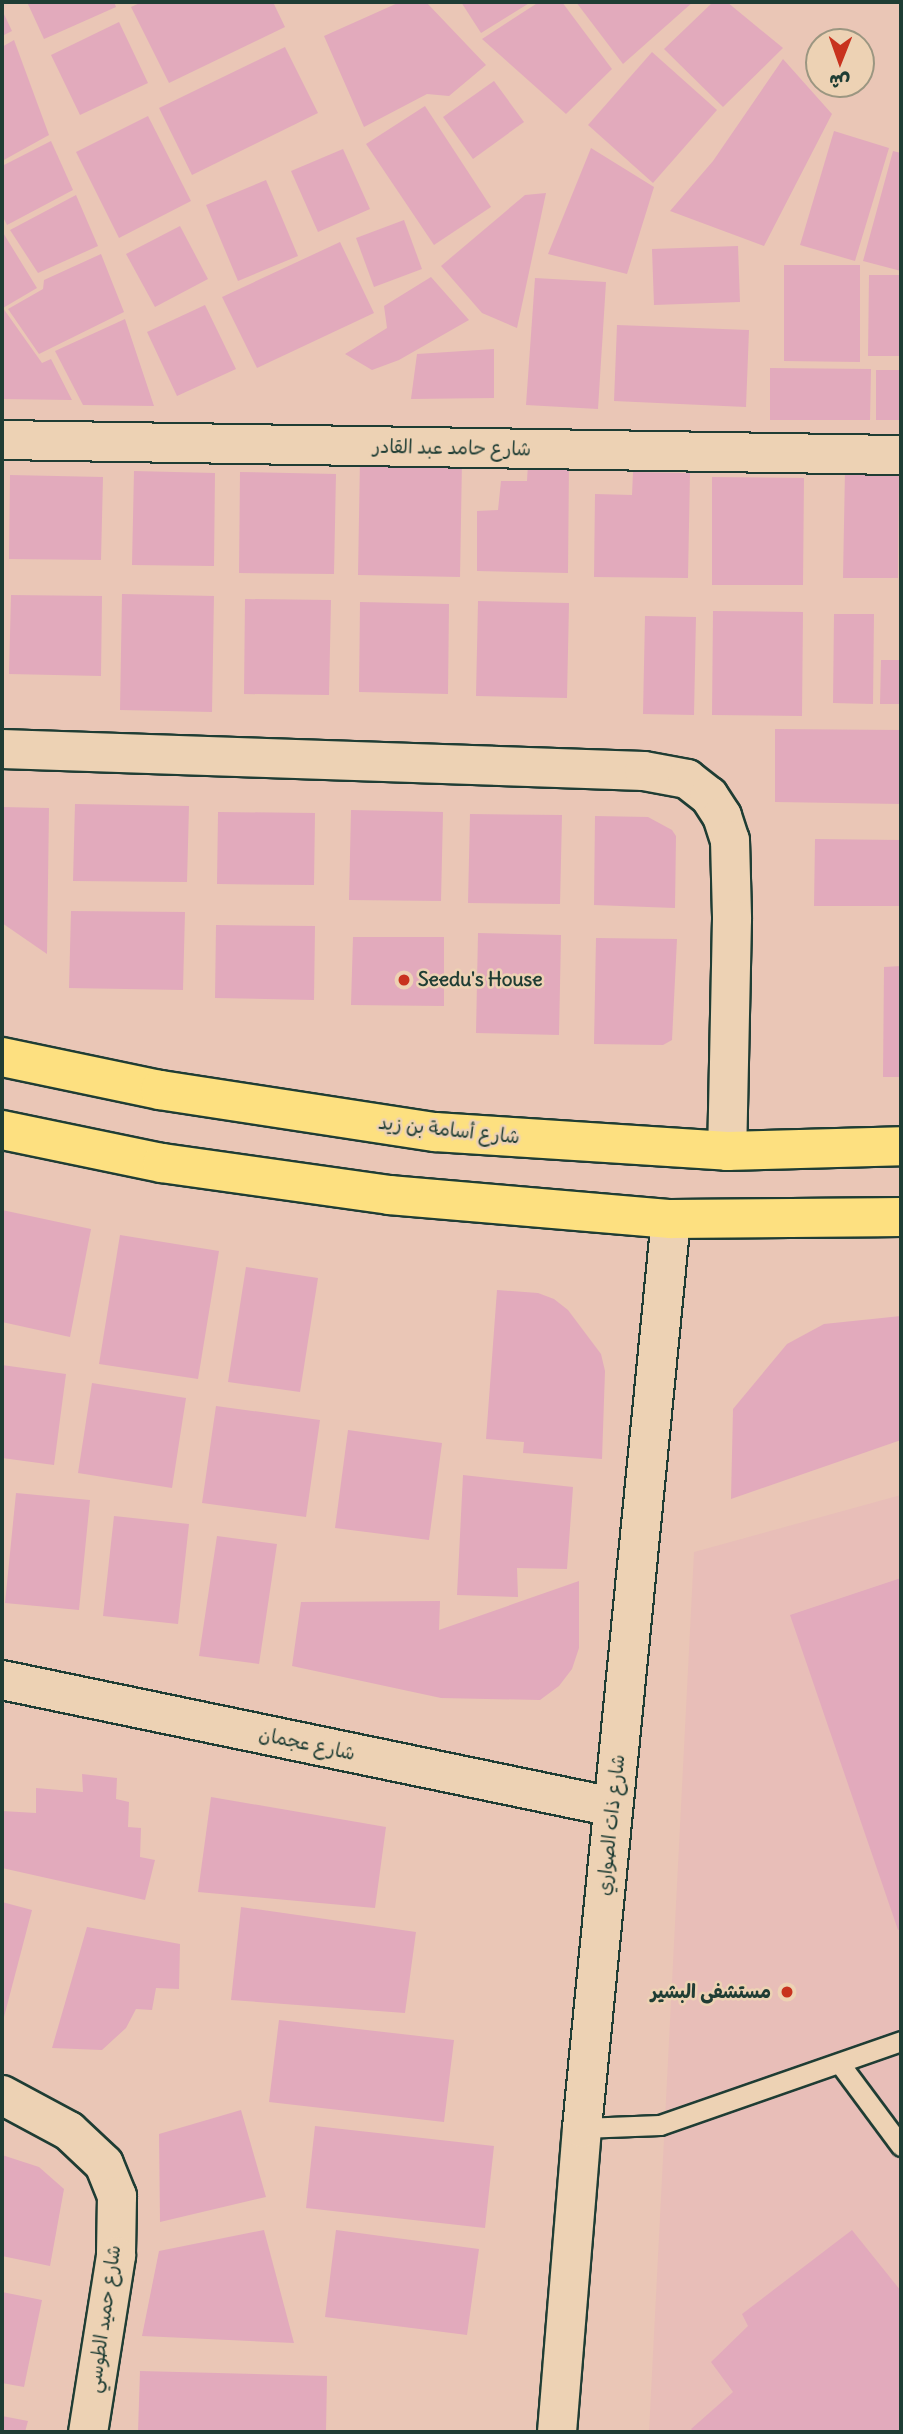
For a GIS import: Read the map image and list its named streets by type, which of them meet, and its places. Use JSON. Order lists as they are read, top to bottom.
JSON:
{
  "streets": {
    "highway": ["شارع أسامة بن زيد"],
    "street": [
      "شارع حامد عبد القادر",
      "شارع عجمان",
      "شارع ذات الصواري",
      "شارع حميد الطوسي"
    ]
  },
  "crossings": [
    ["شارع عجمان", "شارع ذات الصواري"]
  ],
  "places": ["Seedu's House", "مستشفى البشير"],
  "north": "bottom"
}
